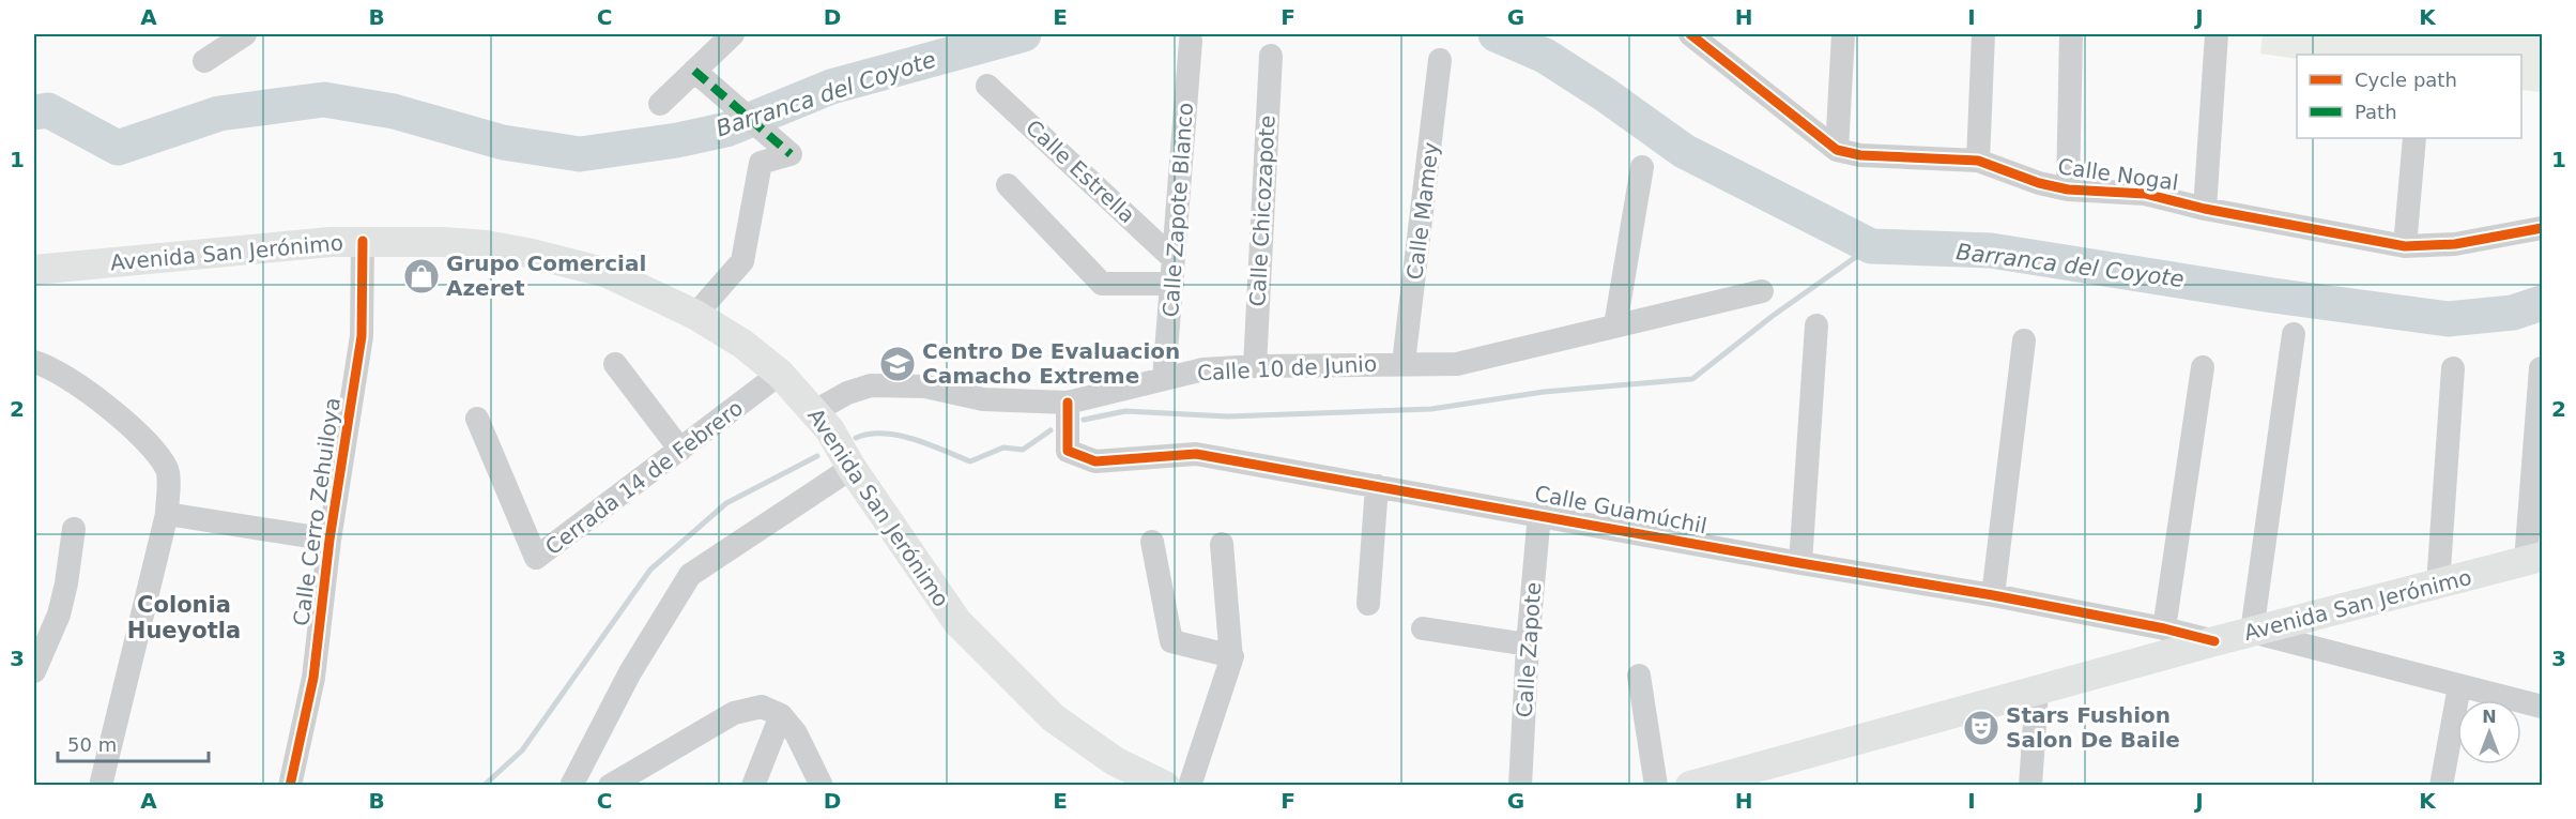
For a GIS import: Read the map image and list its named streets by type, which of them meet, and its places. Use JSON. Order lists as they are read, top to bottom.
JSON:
{
  "streets": {
    "main road": ["Avenida San Jerónimo"],
    "street": [
      "Calle Estrella",
      "Calle Nogal",
      "Calle Zapote Blanco",
      "Calle Chicozapote",
      "Calle Mamey",
      "Calle 10 de Junio",
      "Cerrada 14 de Febrero",
      "Calle Guamúchil",
      "Calle Cerro Zehuiloya",
      "Calle Zapote"
    ]
  },
  "crossings": [
    ["Calle Estrella", "Calle Zapote Blanco"],
    ["Calle Zapote Blanco", "Calle 10 de Junio"],
    ["Calle Chicozapote", "Calle 10 de Junio"],
    ["Calle Mamey", "Calle 10 de Junio"],
    ["Avenida San Jerónimo", "Calle 10 de Junio"],
    ["Avenida San Jerónimo", "Cerrada 14 de Febrero"],
    ["Avenida San Jerónimo", "Calle Guamúchil"],
    ["Avenida San Jerónimo", "Calle Cerro Zehuiloya"],
    ["Calle 10 de Junio", "Calle Guamúchil"],
    ["Calle Guamúchil", "Calle Zapote"]
  ],
  "districts": ["Colonia Hueyotla"],
  "water": ["Barranca del Coyote"],
  "places": {
    "shop": ["Grupo Comercial Azeret"],
    "school or university": ["Centro De Evaluacion Camacho Extreme"],
    "theatre": ["Stars Fushion Salon De Baile"]
  },
  "legend": ["Cycle path", "Path"],
  "scale_bar": "50 m",
  "north": "top",
  "grid": {
    "columns": [
      "A",
      "B",
      "C",
      "D",
      "E",
      "F",
      "G",
      "H",
      "I",
      "J",
      "K"
    ],
    "rows": ["1", "2", "3"]
  }
}
